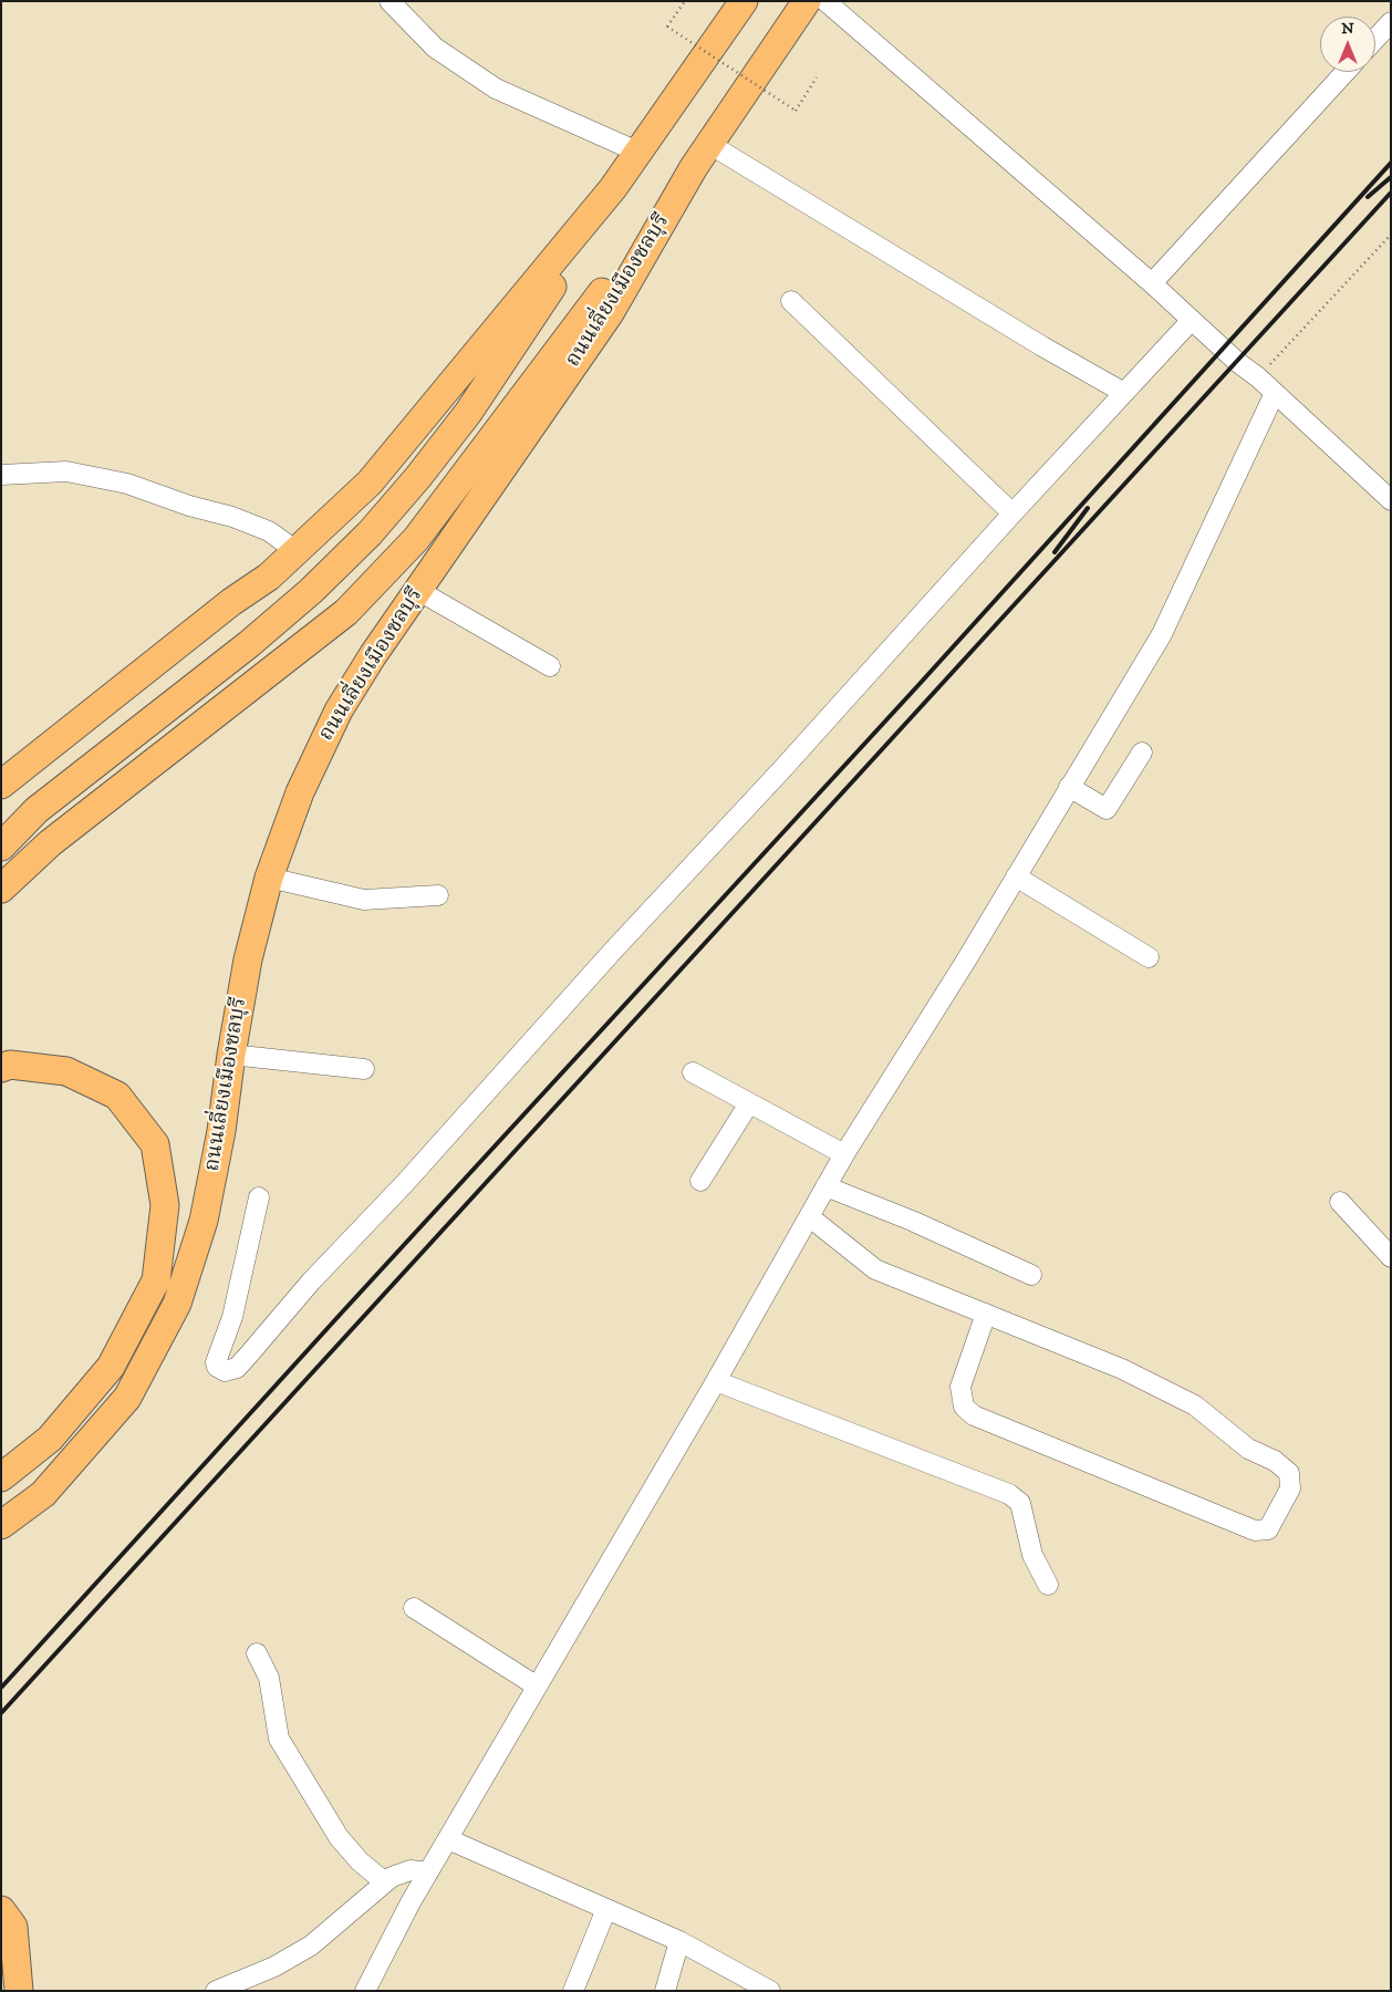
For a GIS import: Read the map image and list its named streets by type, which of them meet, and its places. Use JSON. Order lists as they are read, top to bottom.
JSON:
{
  "streets": {
    "highway": ["ถนนเลี่ยงเมืองชลบุรี"]
  },
  "north": "top"
}
